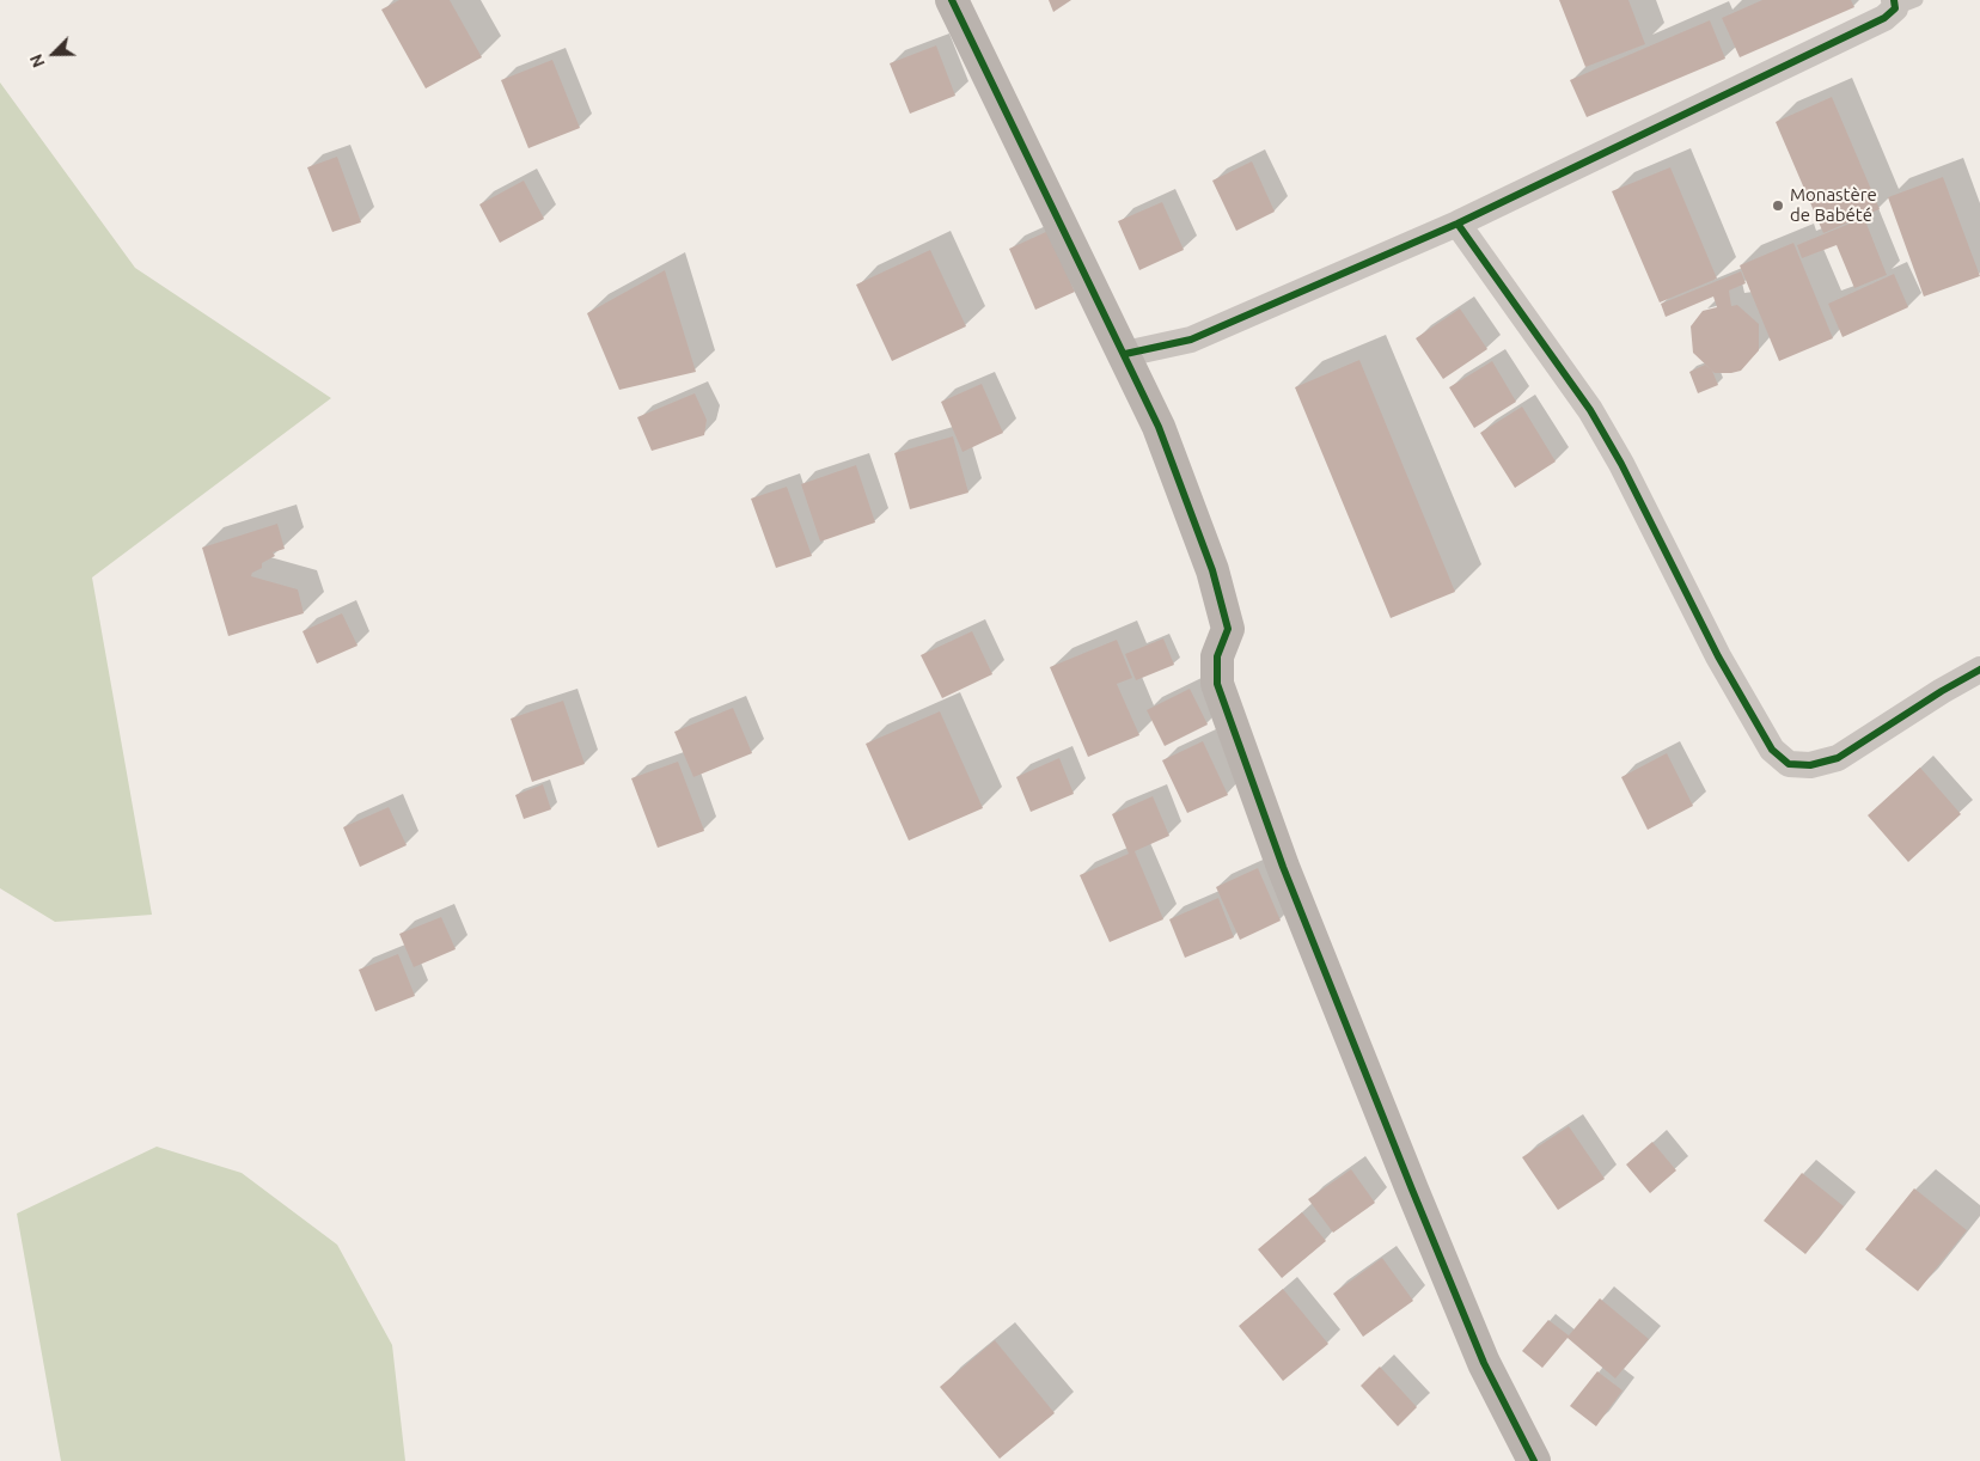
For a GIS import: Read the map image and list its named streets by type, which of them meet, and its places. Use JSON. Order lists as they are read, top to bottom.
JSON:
{
  "places": ["Monastère de Babété"],
  "north": "bottom left"
}
